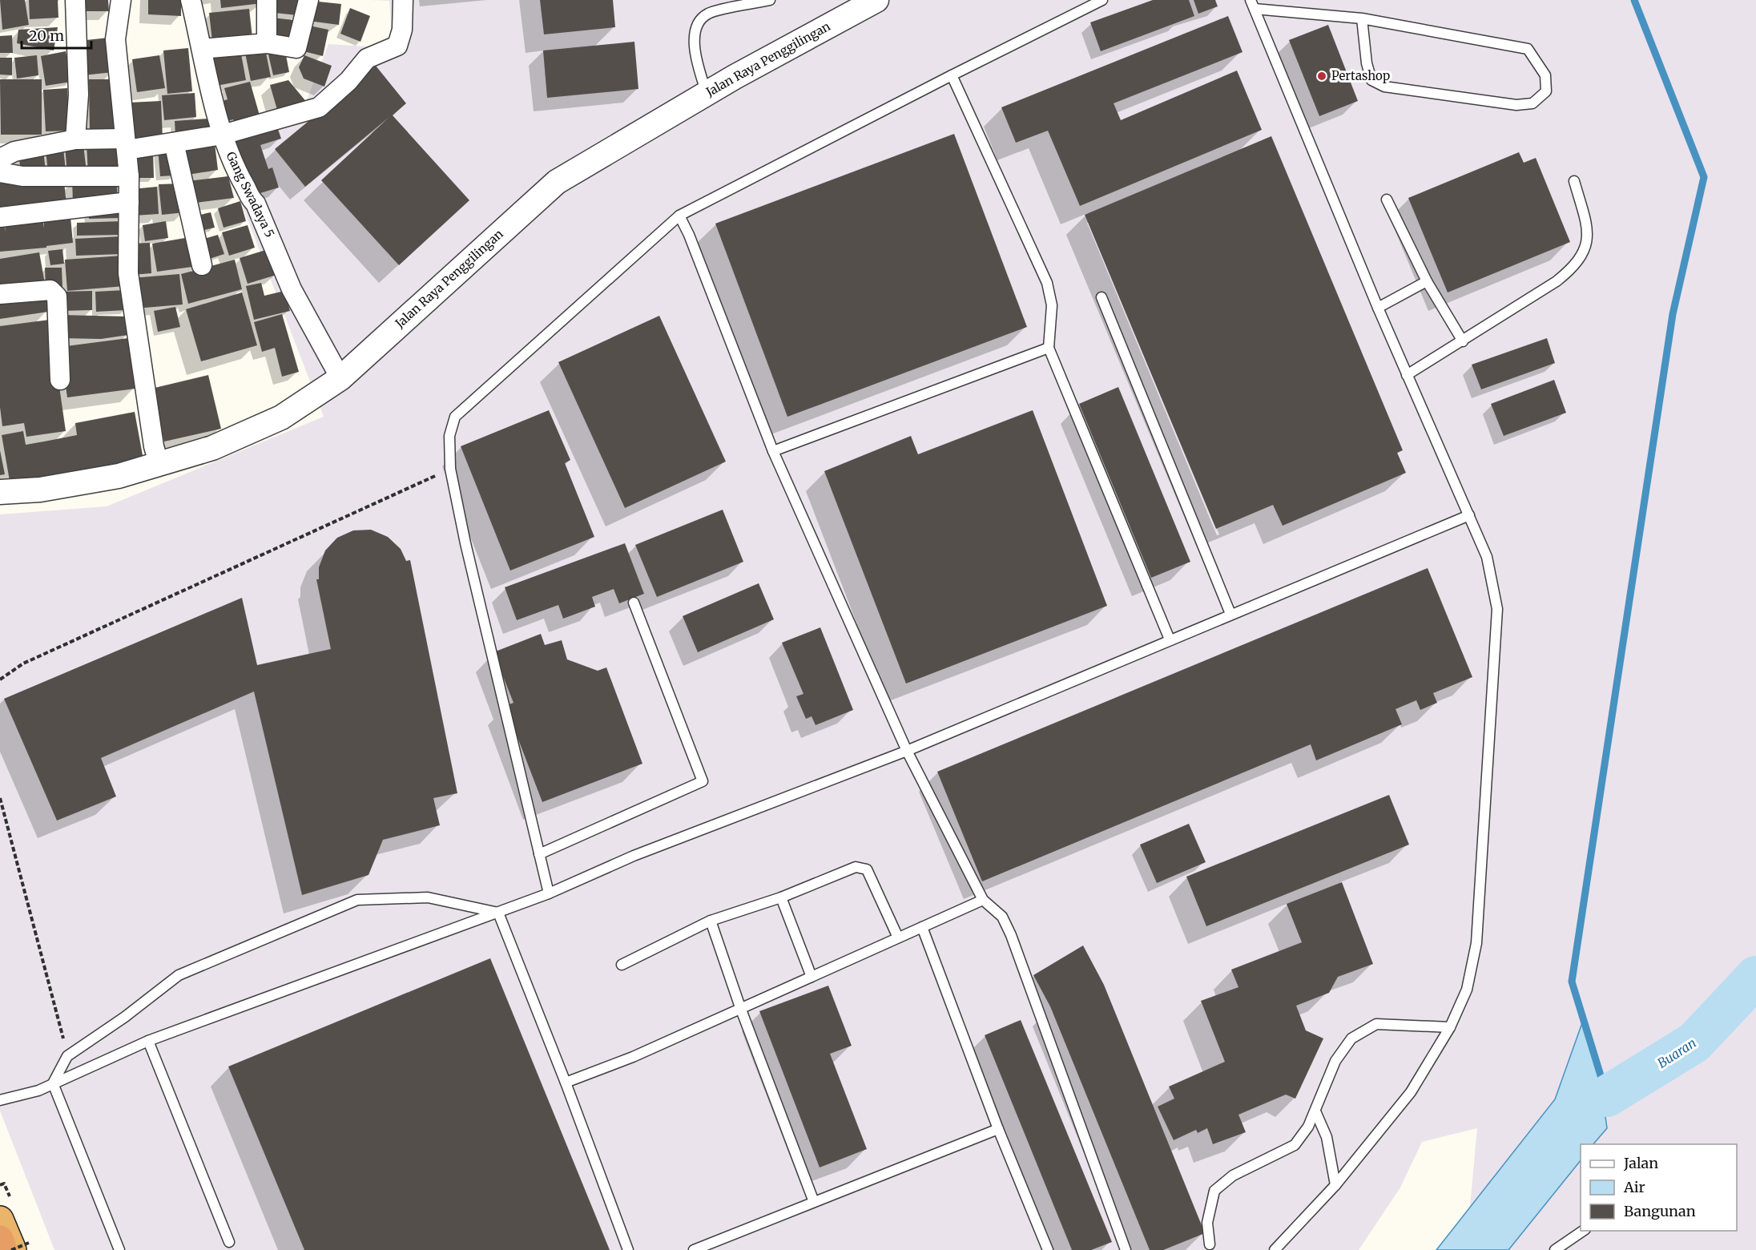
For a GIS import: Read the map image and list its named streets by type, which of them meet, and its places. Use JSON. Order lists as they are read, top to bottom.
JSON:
{
  "streets": {
    "street": ["Jalan Raya Penggilingan", "Gang Swadaya 5"]
  },
  "crossings": [
    ["Jalan Raya Penggilingan", "Gang Swadaya 5"]
  ],
  "water": ["Buaran"],
  "places": ["Pertashop"],
  "legend": ["Jalan", "Air", "Bangunan"],
  "scale_bar": "20 m"
}
